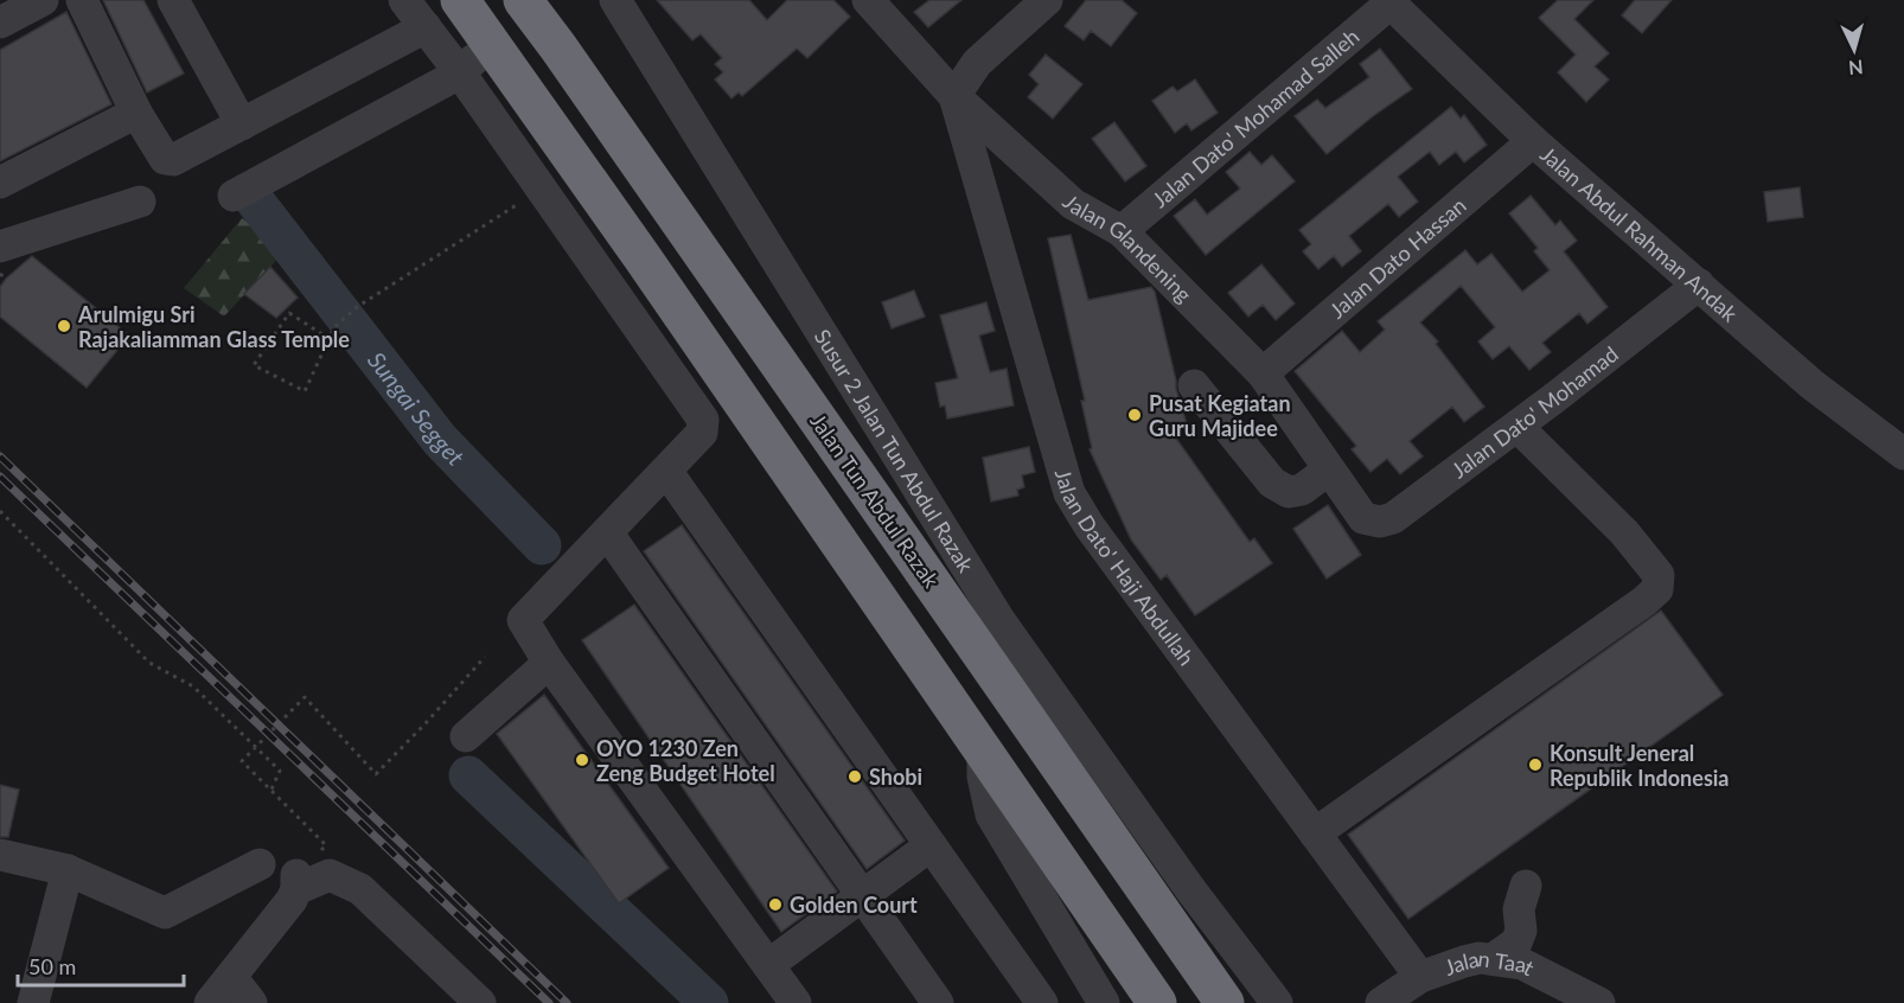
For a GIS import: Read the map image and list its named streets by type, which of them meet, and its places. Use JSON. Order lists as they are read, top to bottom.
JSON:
{
  "streets": {
    "highway": ["Jalan Tun Abdul Razak"],
    "street": [
      "Jalan Dato' Mohamad Salleh",
      "Jalan Abdul Rahman Andak",
      "Jalan Glandening",
      "Jalan Dato Hassan",
      "Jalan Dato' Mohamad",
      "Susur 2 Jalan Tun Abdul Razak",
      "Jalan Dato' Haji Abdullah",
      "Jalan Taat"
    ]
  },
  "crossings": [
    ["Jalan Dato' Mohamad Salleh", "Jalan Abdul Rahman Andak"],
    ["Jalan Dato' Mohamad Salleh", "Jalan Glandening"],
    ["Jalan Abdul Rahman Andak", "Jalan Dato Hassan"],
    ["Jalan Abdul Rahman Andak", "Jalan Dato' Mohamad"],
    ["Jalan Glandening", "Jalan Dato Hassan"],
    ["Jalan Glandening", "Jalan Dato' Mohamad"],
    ["Jalan Glandening", "Jalan Dato' Haji Abdullah"],
    ["Jalan Dato' Haji Abdullah", "Jalan Taat"]
  ],
  "water": ["Sungai Segget"],
  "places": [
    "Arulmigu Sri Rajakaliamman Glass Temple",
    "Pusat Kegiatan Guru Majidee",
    "OYO 1230 Zen Zeng Budget Hotel",
    "Konsult Jeneral Republik Indonesia",
    "Shobi",
    "Golden Court"
  ],
  "scale_bar": "50 m",
  "north": "bottom"
}
